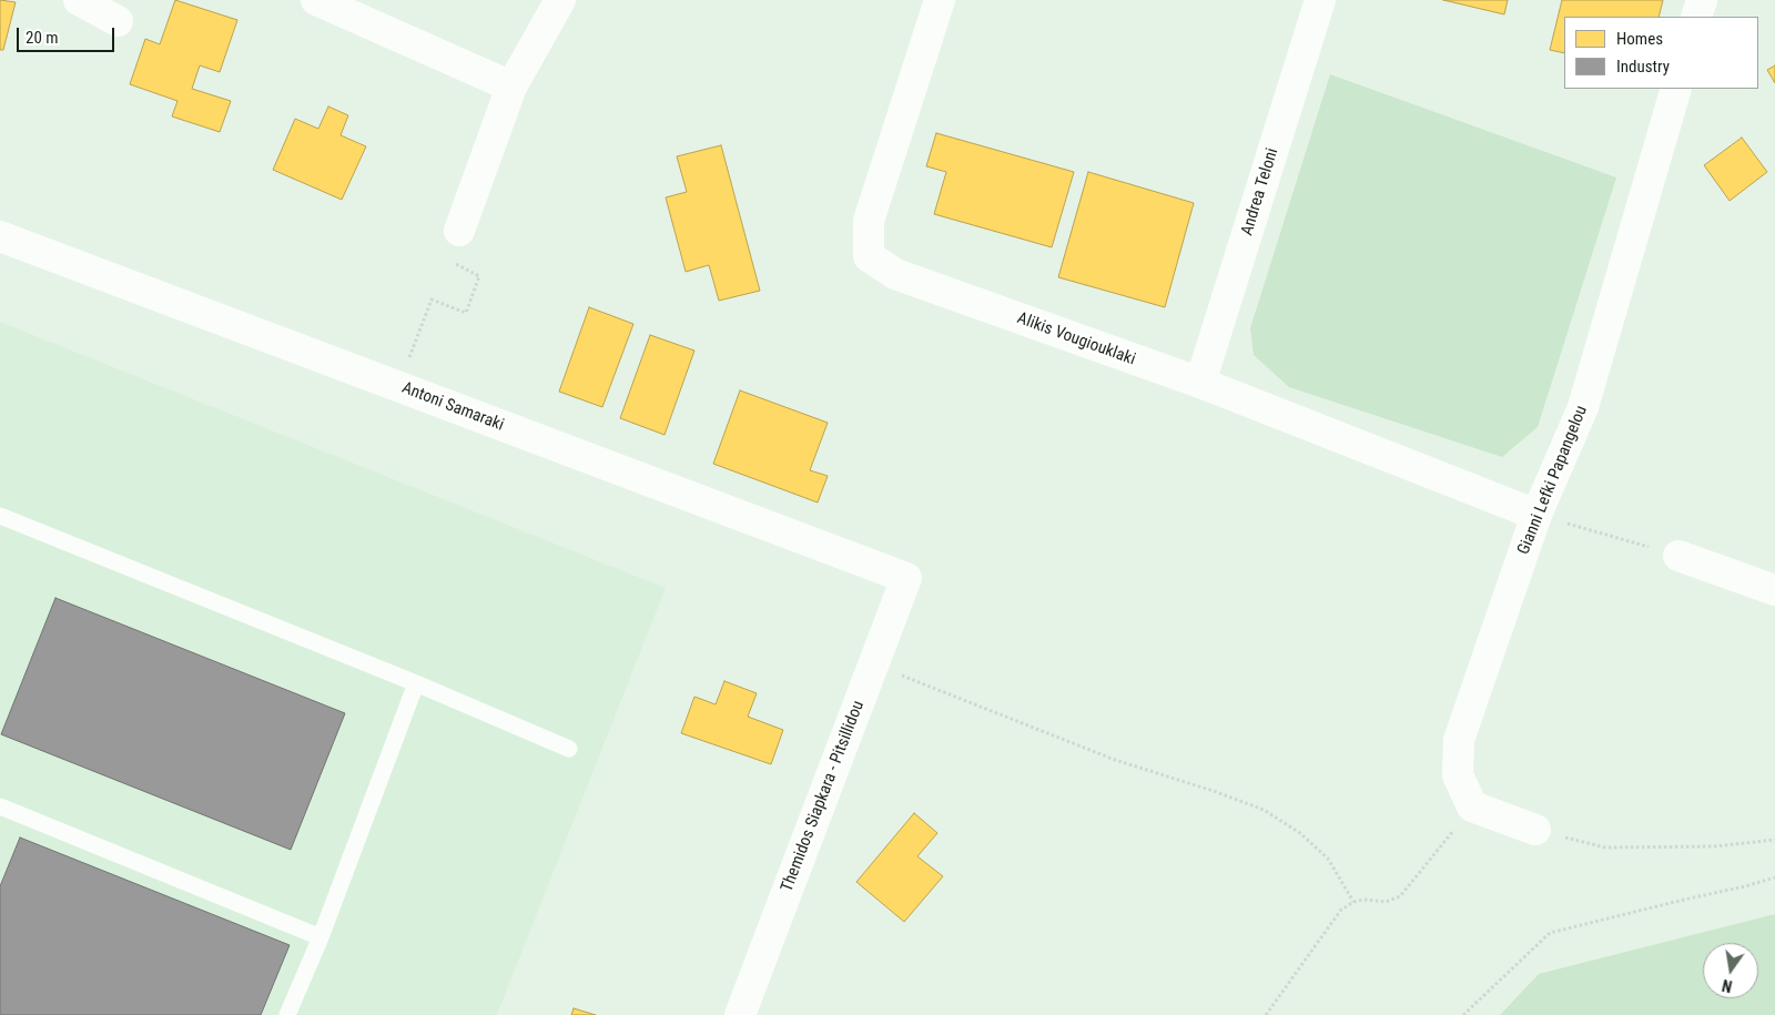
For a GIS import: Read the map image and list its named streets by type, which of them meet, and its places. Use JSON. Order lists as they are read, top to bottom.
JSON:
{
  "streets": {
    "street": [
      "Andrea Teloni",
      "Alikis Vougiouklaki",
      "Antoni Samaraki",
      "Gianni Lefki Papangelou",
      "Themidos Siapkara - Pitsillidou"
    ]
  },
  "crossings": [
    ["Andrea Teloni", "Alikis Vougiouklaki"],
    ["Alikis Vougiouklaki", "Gianni Lefki Papangelou"],
    ["Antoni Samaraki", "Themidos Siapkara - Pitsillidou"]
  ],
  "legend": ["Homes", "Industry"],
  "scale_bar": "20 m",
  "north": "bottom"
}
